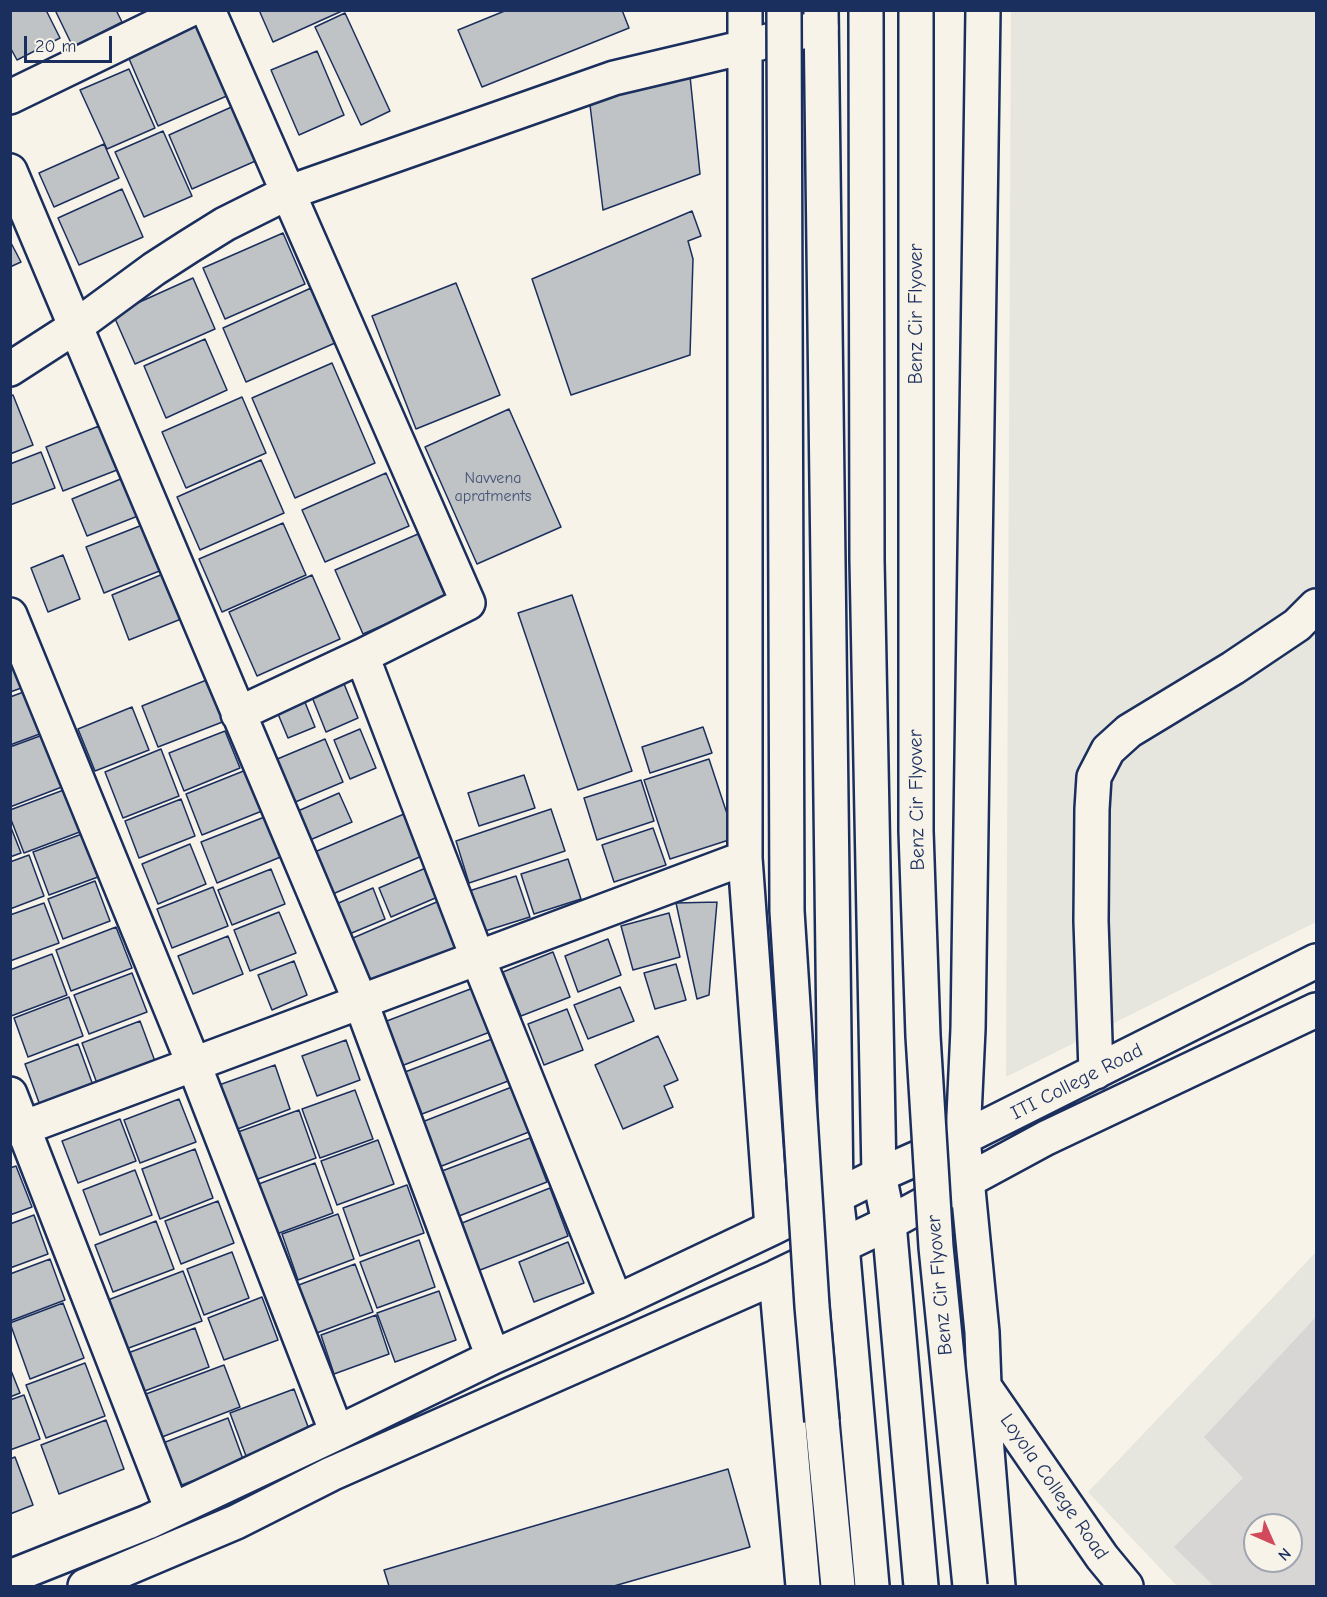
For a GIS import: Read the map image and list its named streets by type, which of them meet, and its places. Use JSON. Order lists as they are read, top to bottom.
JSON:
{
  "streets": {
    "street": ["Benz Cir Flyover", "ITI College Road", "Loyola College Road"]
  },
  "house_numbers": ["Navvena apratments"],
  "scale_bar": "20 m",
  "north": "bottom right"
}
